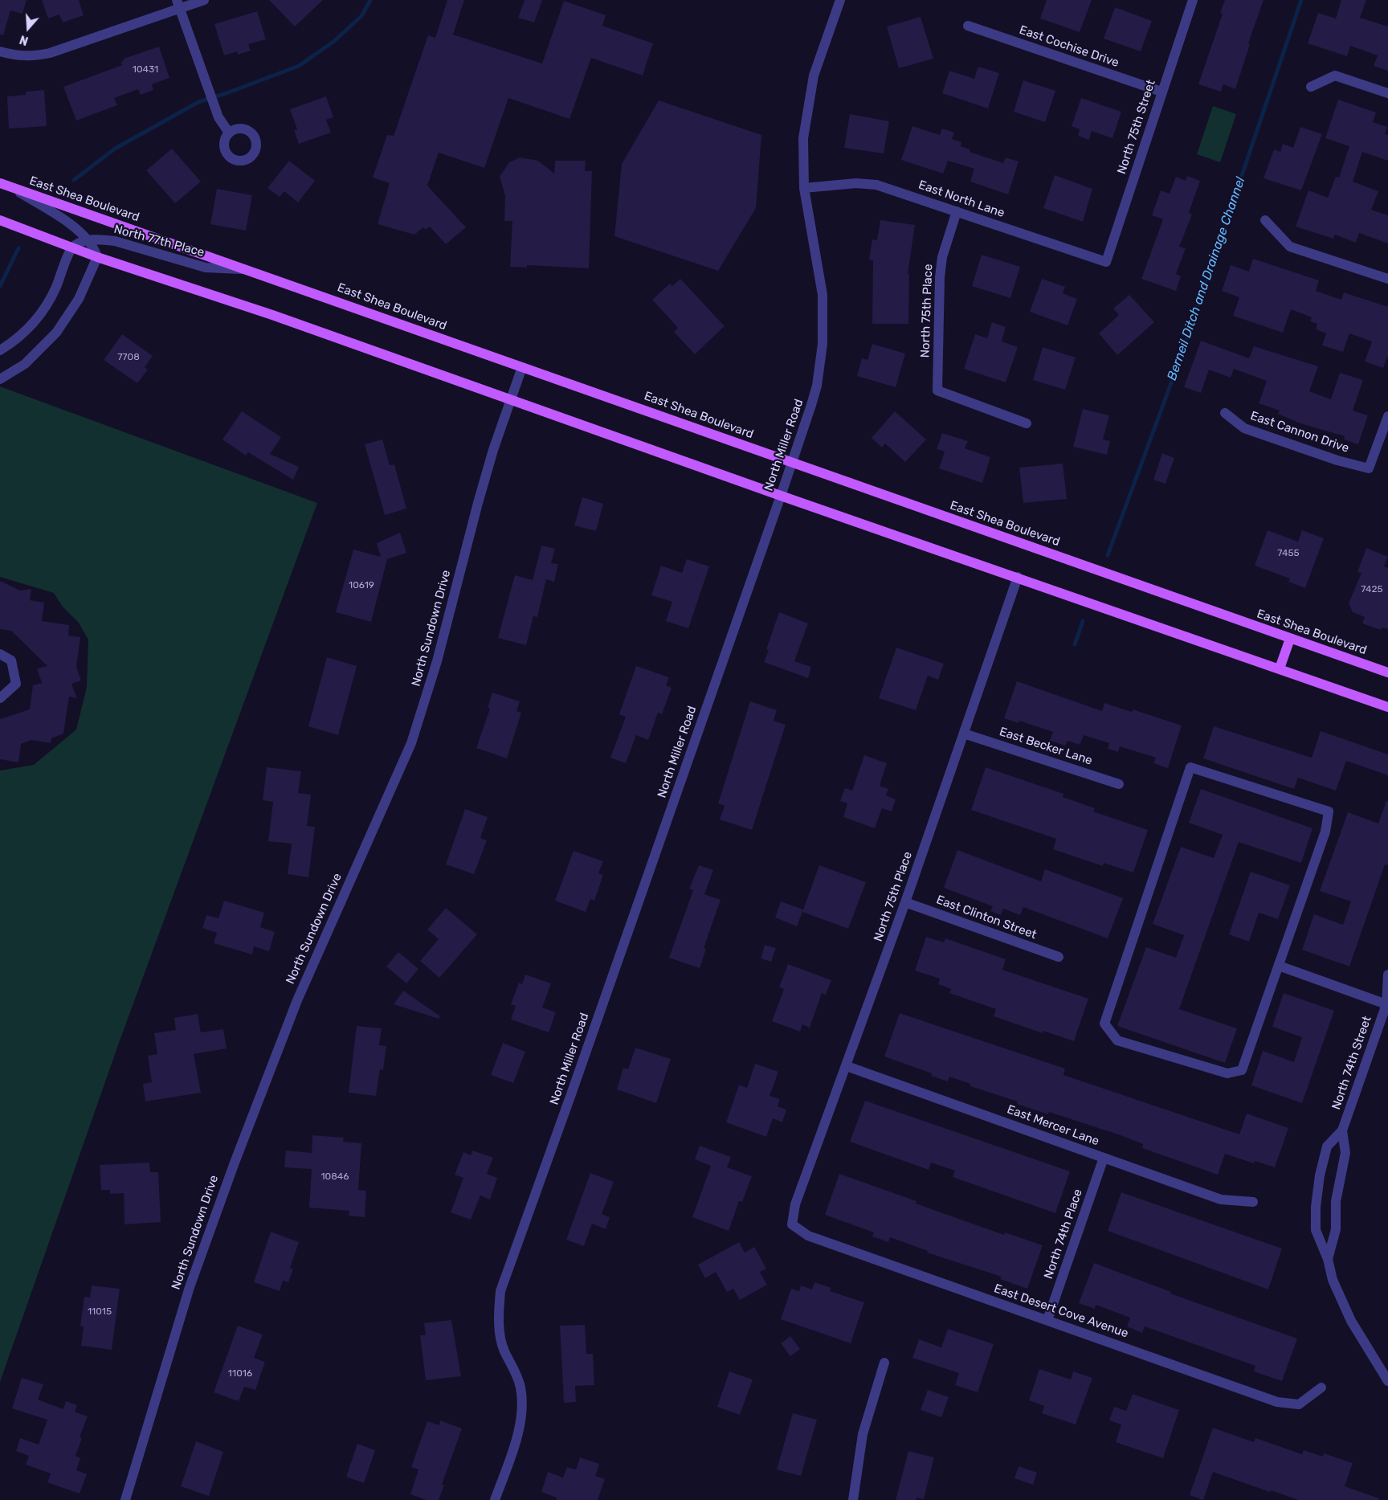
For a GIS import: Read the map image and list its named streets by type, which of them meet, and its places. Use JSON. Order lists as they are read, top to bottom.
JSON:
{
  "streets": {
    "main road": ["East Shea Boulevard"],
    "street": [
      "East Cochise Drive",
      "North 75th Street",
      "East North Lane",
      "North 77th Place",
      "North 75th Place",
      "East Cannon Drive",
      "North Miller Road",
      "North Sundown Drive",
      "East Becker Lane",
      "East Clinton Street",
      "North 74th Street",
      "East Mercer Lane",
      "North 74th Place",
      "East Desert Cove Avenue"
    ]
  },
  "crossings": [
    ["East Cochise Drive", "North 75th Street"],
    ["North 75th Street", "East North Lane"],
    ["East Shea Boulevard", "North 77th Place"],
    ["East Shea Boulevard", "North Miller Road"],
    ["East Shea Boulevard", "North Sundown Drive"],
    ["East North Lane", "North 75th Place"],
    ["East North Lane", "North Miller Road"],
    ["North 75th Place", "East Becker Lane"],
    ["North 75th Place", "East Clinton Street"],
    ["North 75th Place", "East Mercer Lane"],
    ["North 75th Place", "East Desert Cove Avenue"],
    ["East Mercer Lane", "North 74th Place"],
    ["North 74th Place", "East Desert Cove Avenue"]
  ],
  "water": ["Berneil Ditch and Drainage Channel"],
  "house_numbers": [
    "10431",
    "7708",
    "7455",
    "10619",
    "7425",
    "10846",
    "11015",
    "11016"
  ],
  "north": "bottom"
}
